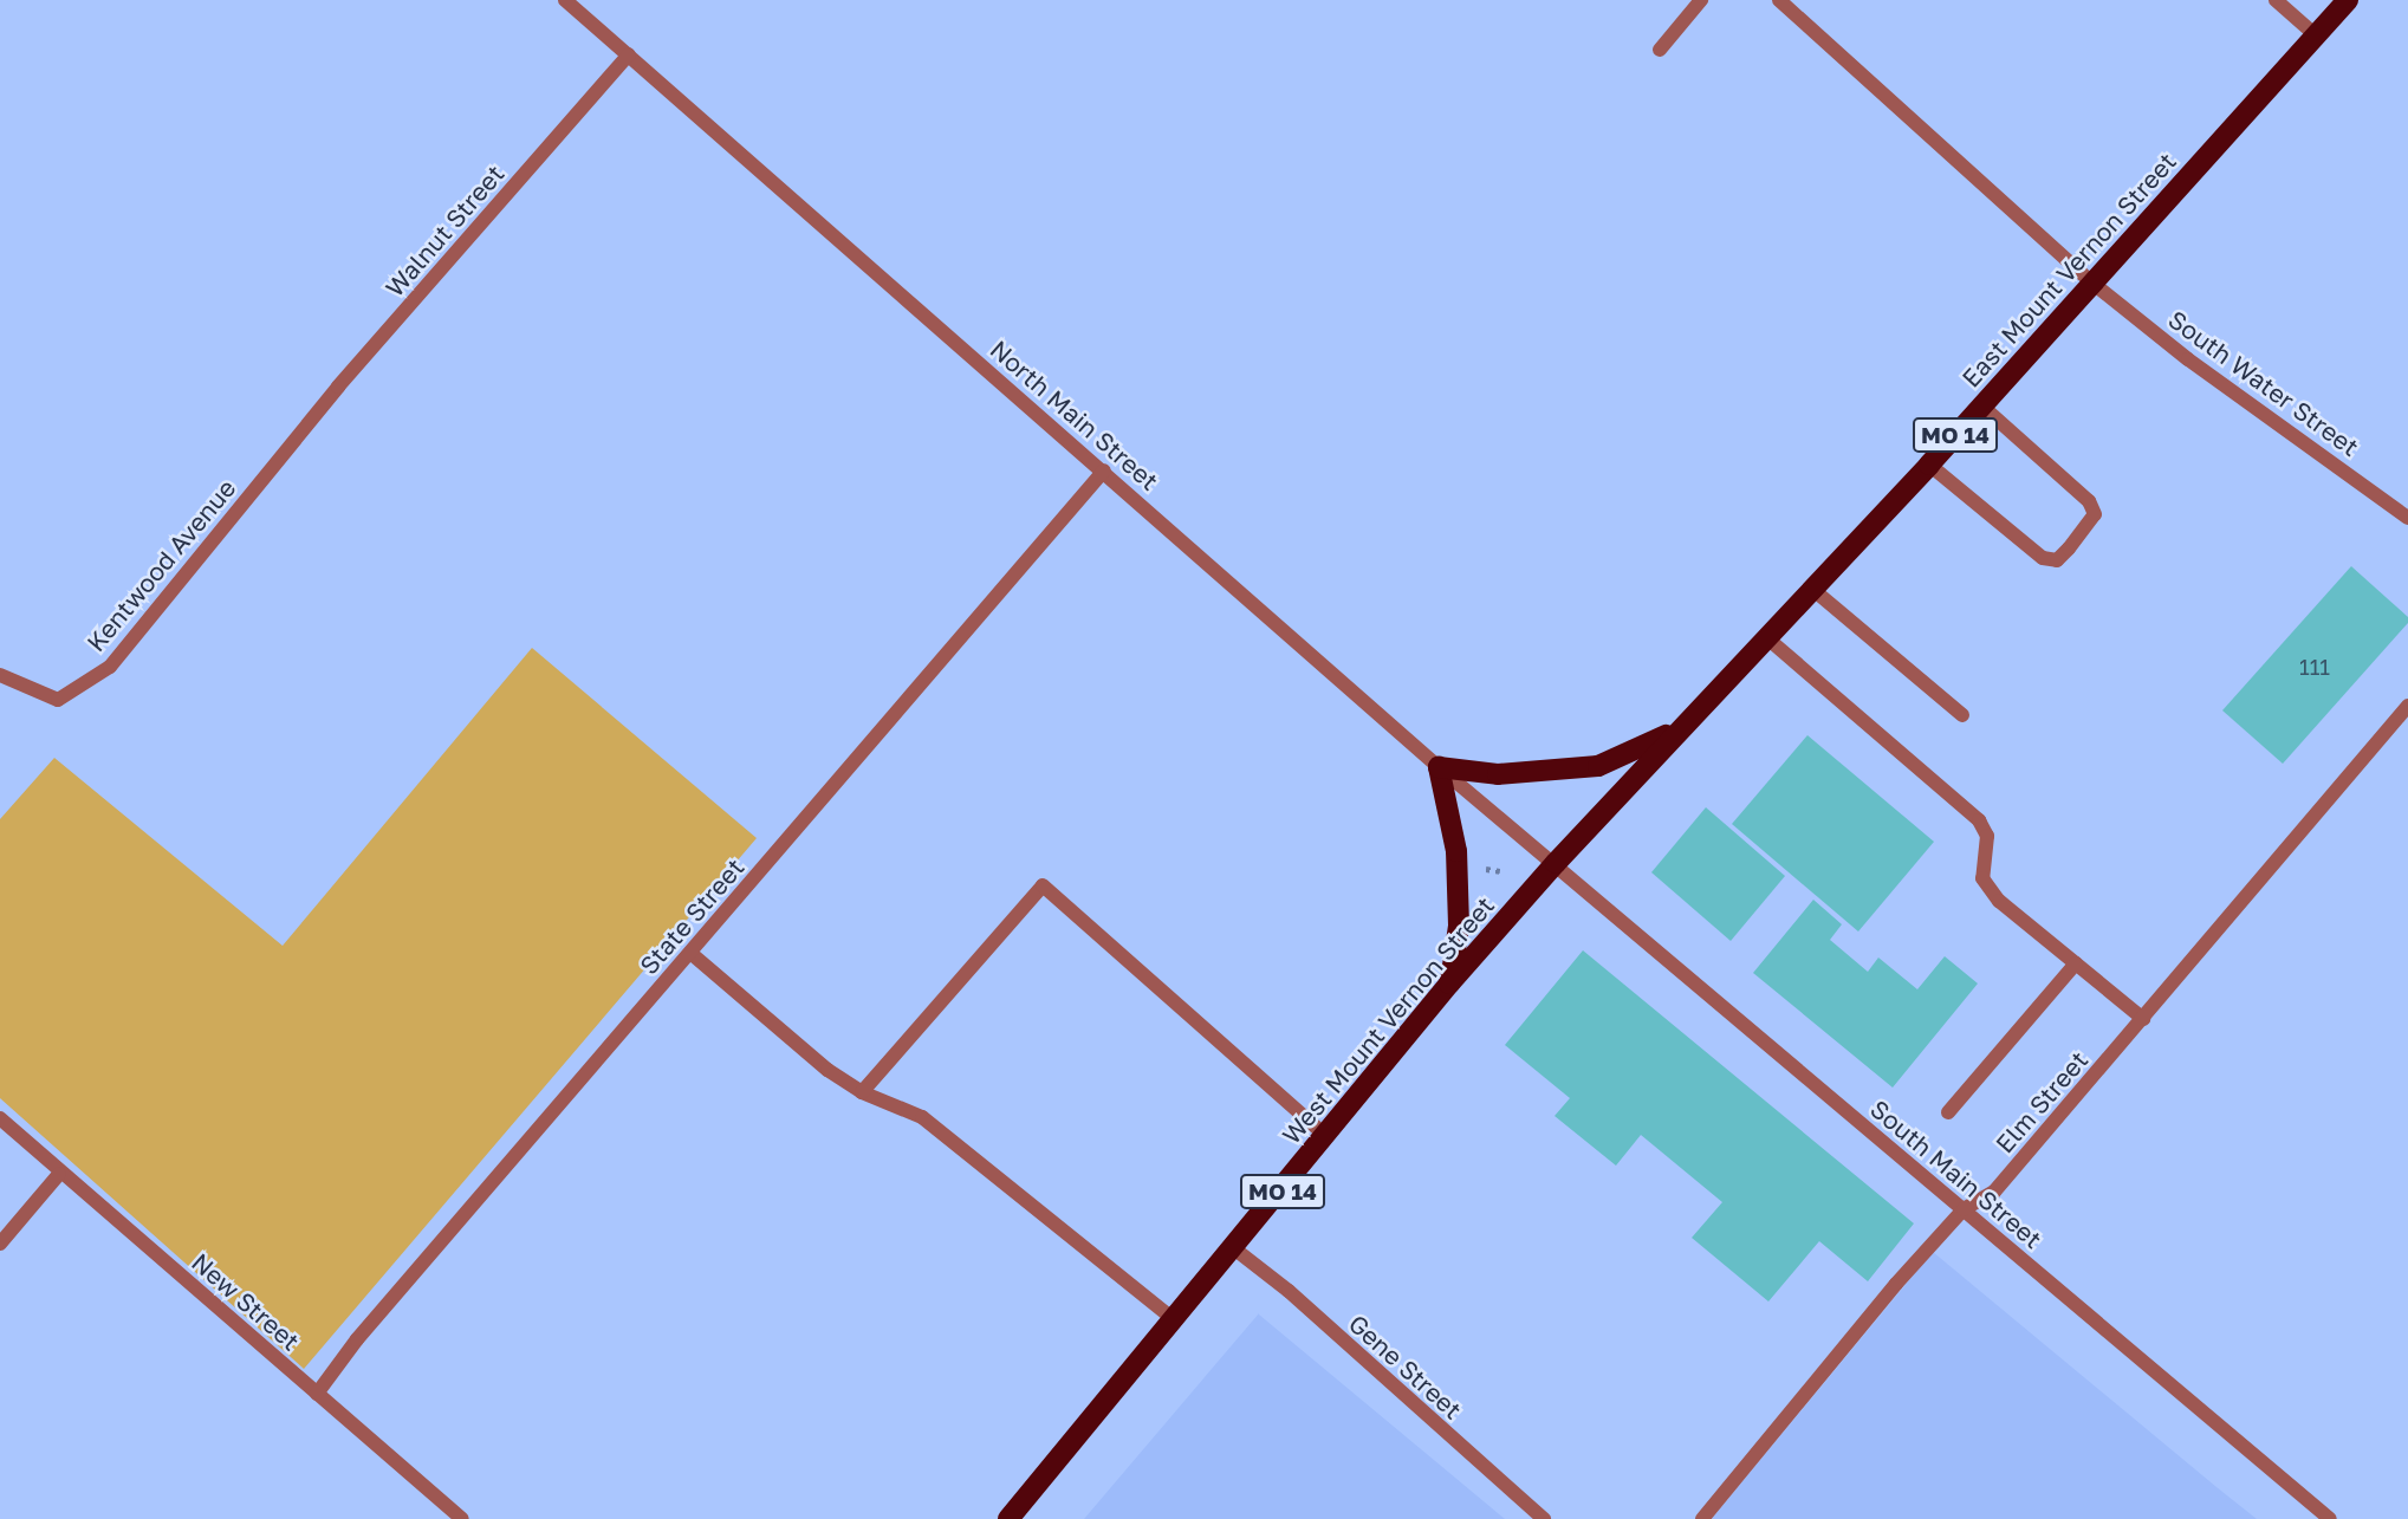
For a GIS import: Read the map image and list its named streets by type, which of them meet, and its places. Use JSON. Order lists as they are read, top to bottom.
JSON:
{
  "streets": {
    "main road": ["East Mount Vernon Street", "MO 14", "West Mount Vernon Street"],
    "street": [
      "Walnut Street",
      "South Water Street",
      "North Main Street",
      "Kentwood Avenue",
      "State Street",
      "Elm Street",
      "South Main Street",
      "New Street",
      "Gene Street"
    ]
  },
  "crossings": [
    ["Walnut Street", "North Main Street"],
    ["Walnut Street", "Kentwood Avenue"],
    ["East Mount Vernon Street", "South Water Street"],
    ["East Mount Vernon Street", "North Main Street"],
    ["East Mount Vernon Street", "West Mount Vernon Street"],
    ["East Mount Vernon Street", "South Main Street"],
    ["North Main Street", "State Street"],
    ["North Main Street", "West Mount Vernon Street"],
    ["North Main Street", "South Main Street"],
    ["State Street", "New Street"],
    ["West Mount Vernon Street", "South Main Street"],
    ["West Mount Vernon Street", "Gene Street"],
    ["Elm Street", "South Main Street"]
  ],
  "house_numbers": ["111"]
}
